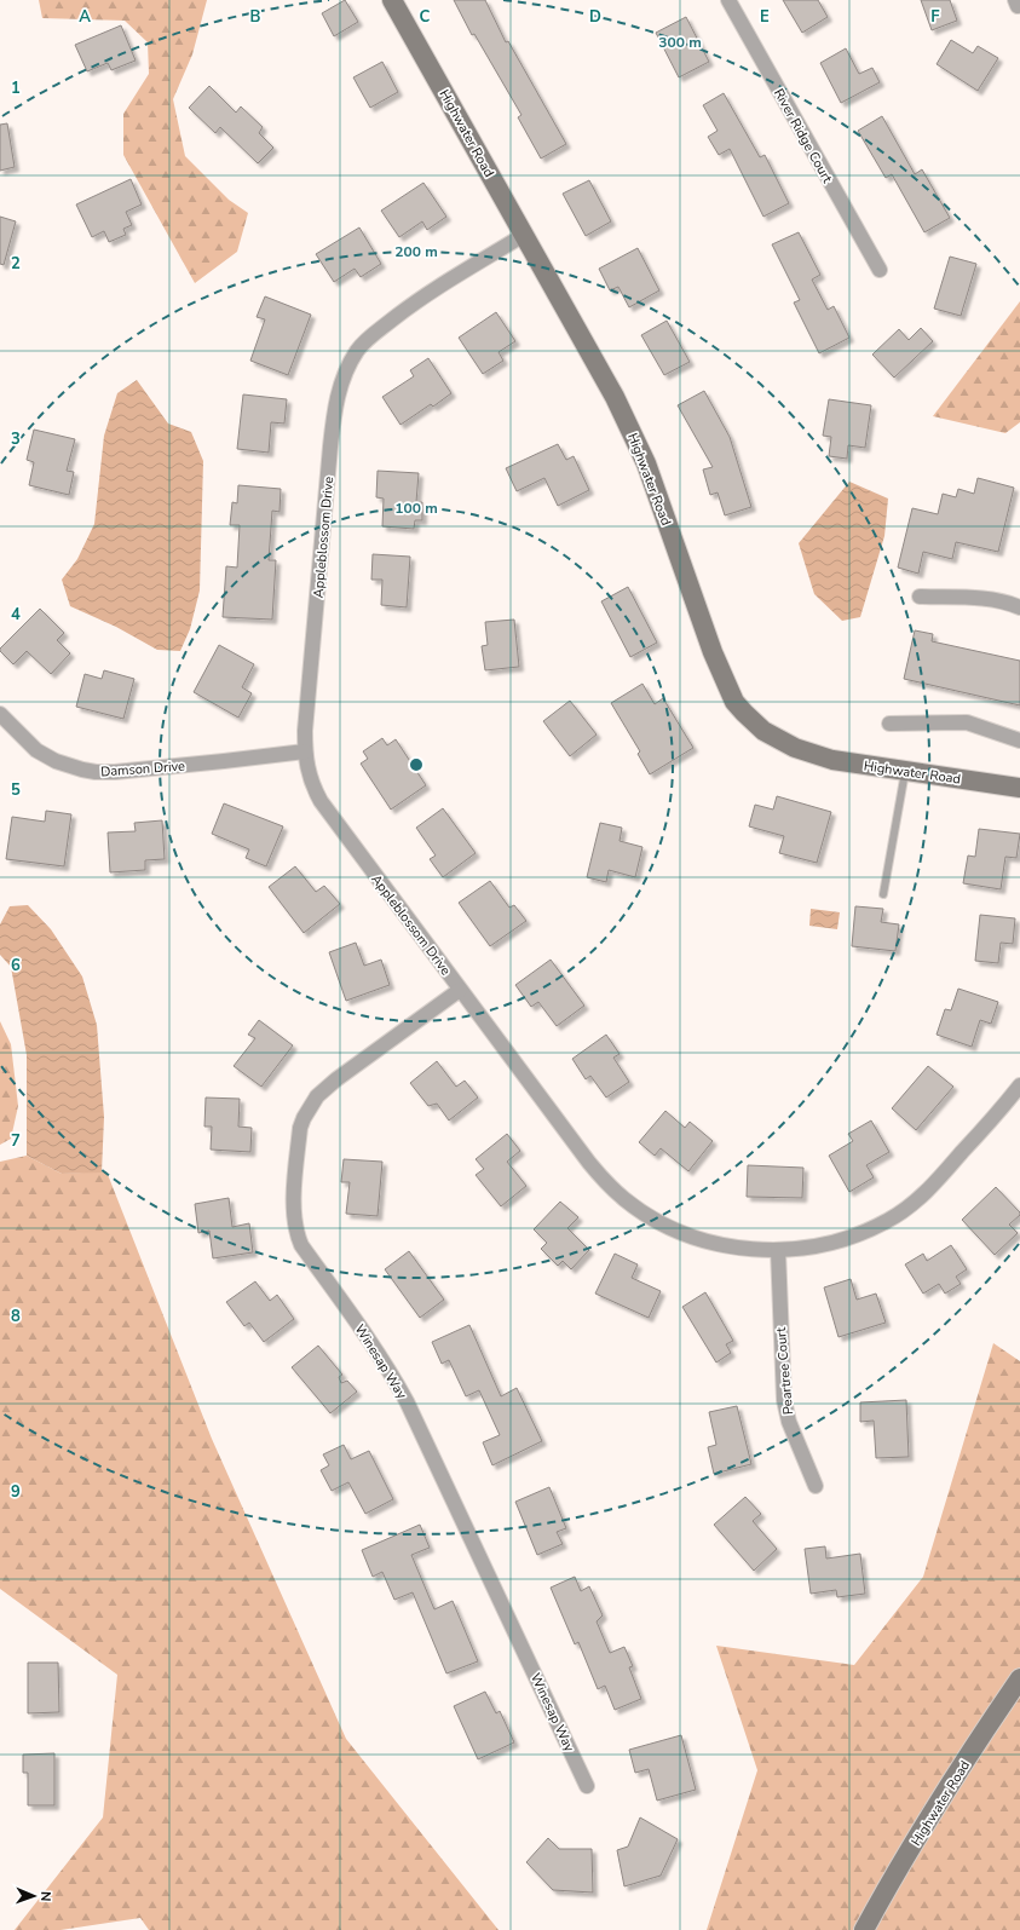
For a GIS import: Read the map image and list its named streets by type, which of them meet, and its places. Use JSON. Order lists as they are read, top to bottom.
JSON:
{
  "streets": {
    "street": [
      "Highwater Road",
      "River Ridge Court",
      "Appleblossom Drive",
      "Damson Drive",
      "Winesap Way",
      "Peartree Court"
    ]
  },
  "crossings": [
    ["Highwater Road", "Appleblossom Drive"],
    ["Appleblossom Drive", "Damson Drive"],
    ["Appleblossom Drive", "Winesap Way"],
    ["Appleblossom Drive", "Peartree Court"]
  ],
  "north": "right",
  "grid": {
    "columns": [
      "A",
      "B",
      "C",
      "D",
      "E",
      "F"
    ],
    "rows": [
      "1",
      "2",
      "3",
      "4",
      "5",
      "6",
      "7",
      "8",
      "9"
    ]
  },
  "rings": ["300 m", "200 m", "100 m"]
}
